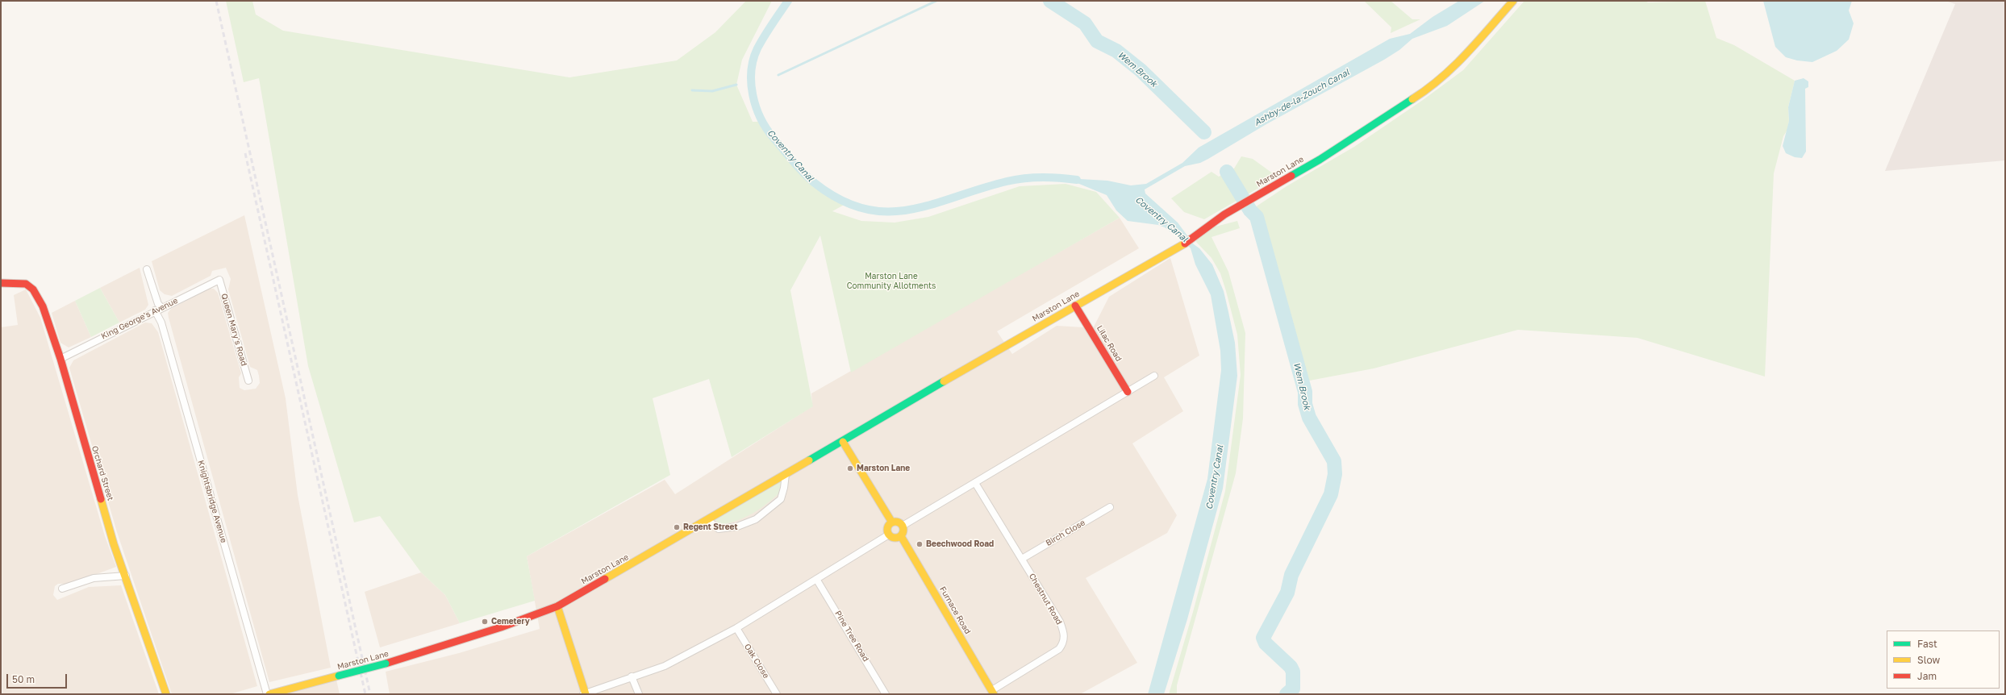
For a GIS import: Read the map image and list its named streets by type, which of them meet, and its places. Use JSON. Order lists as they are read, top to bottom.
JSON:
{
  "streets": {
    "street": [
      "Marston Lane",
      "King George's Avenue",
      "Queen Mary's Road",
      "Lilac Road",
      "Orchard Street",
      "Knightsbridge Avenue",
      "Birch Close",
      "Chestnut Road",
      "Furnace Road",
      "Pine Tree Road",
      "Oak Close"
    ]
  },
  "crossings": [
    ["Marston Lane", "Lilac Road"],
    ["Marston Lane", "Knightsbridge Avenue"],
    ["King George's Avenue", "Queen Mary's Road"],
    ["King George's Avenue", "Orchard Street"],
    ["King George's Avenue", "Knightsbridge Avenue"],
    ["Birch Close", "Chestnut Road"],
    ["Chestnut Road", "Furnace Road"]
  ],
  "water": ["Wem Brook", "Ashby-de-la-Zouch Canal", "Coventry Canal"],
  "parks": ["Marston Lane Community Allotments"],
  "places": [
    "Marston Lane",
    "Regent Street",
    "Beechwood Road",
    "Cemetery"
  ],
  "legend": ["Fast", "Slow", "Jam"],
  "scale_bar": "50 m"
}
